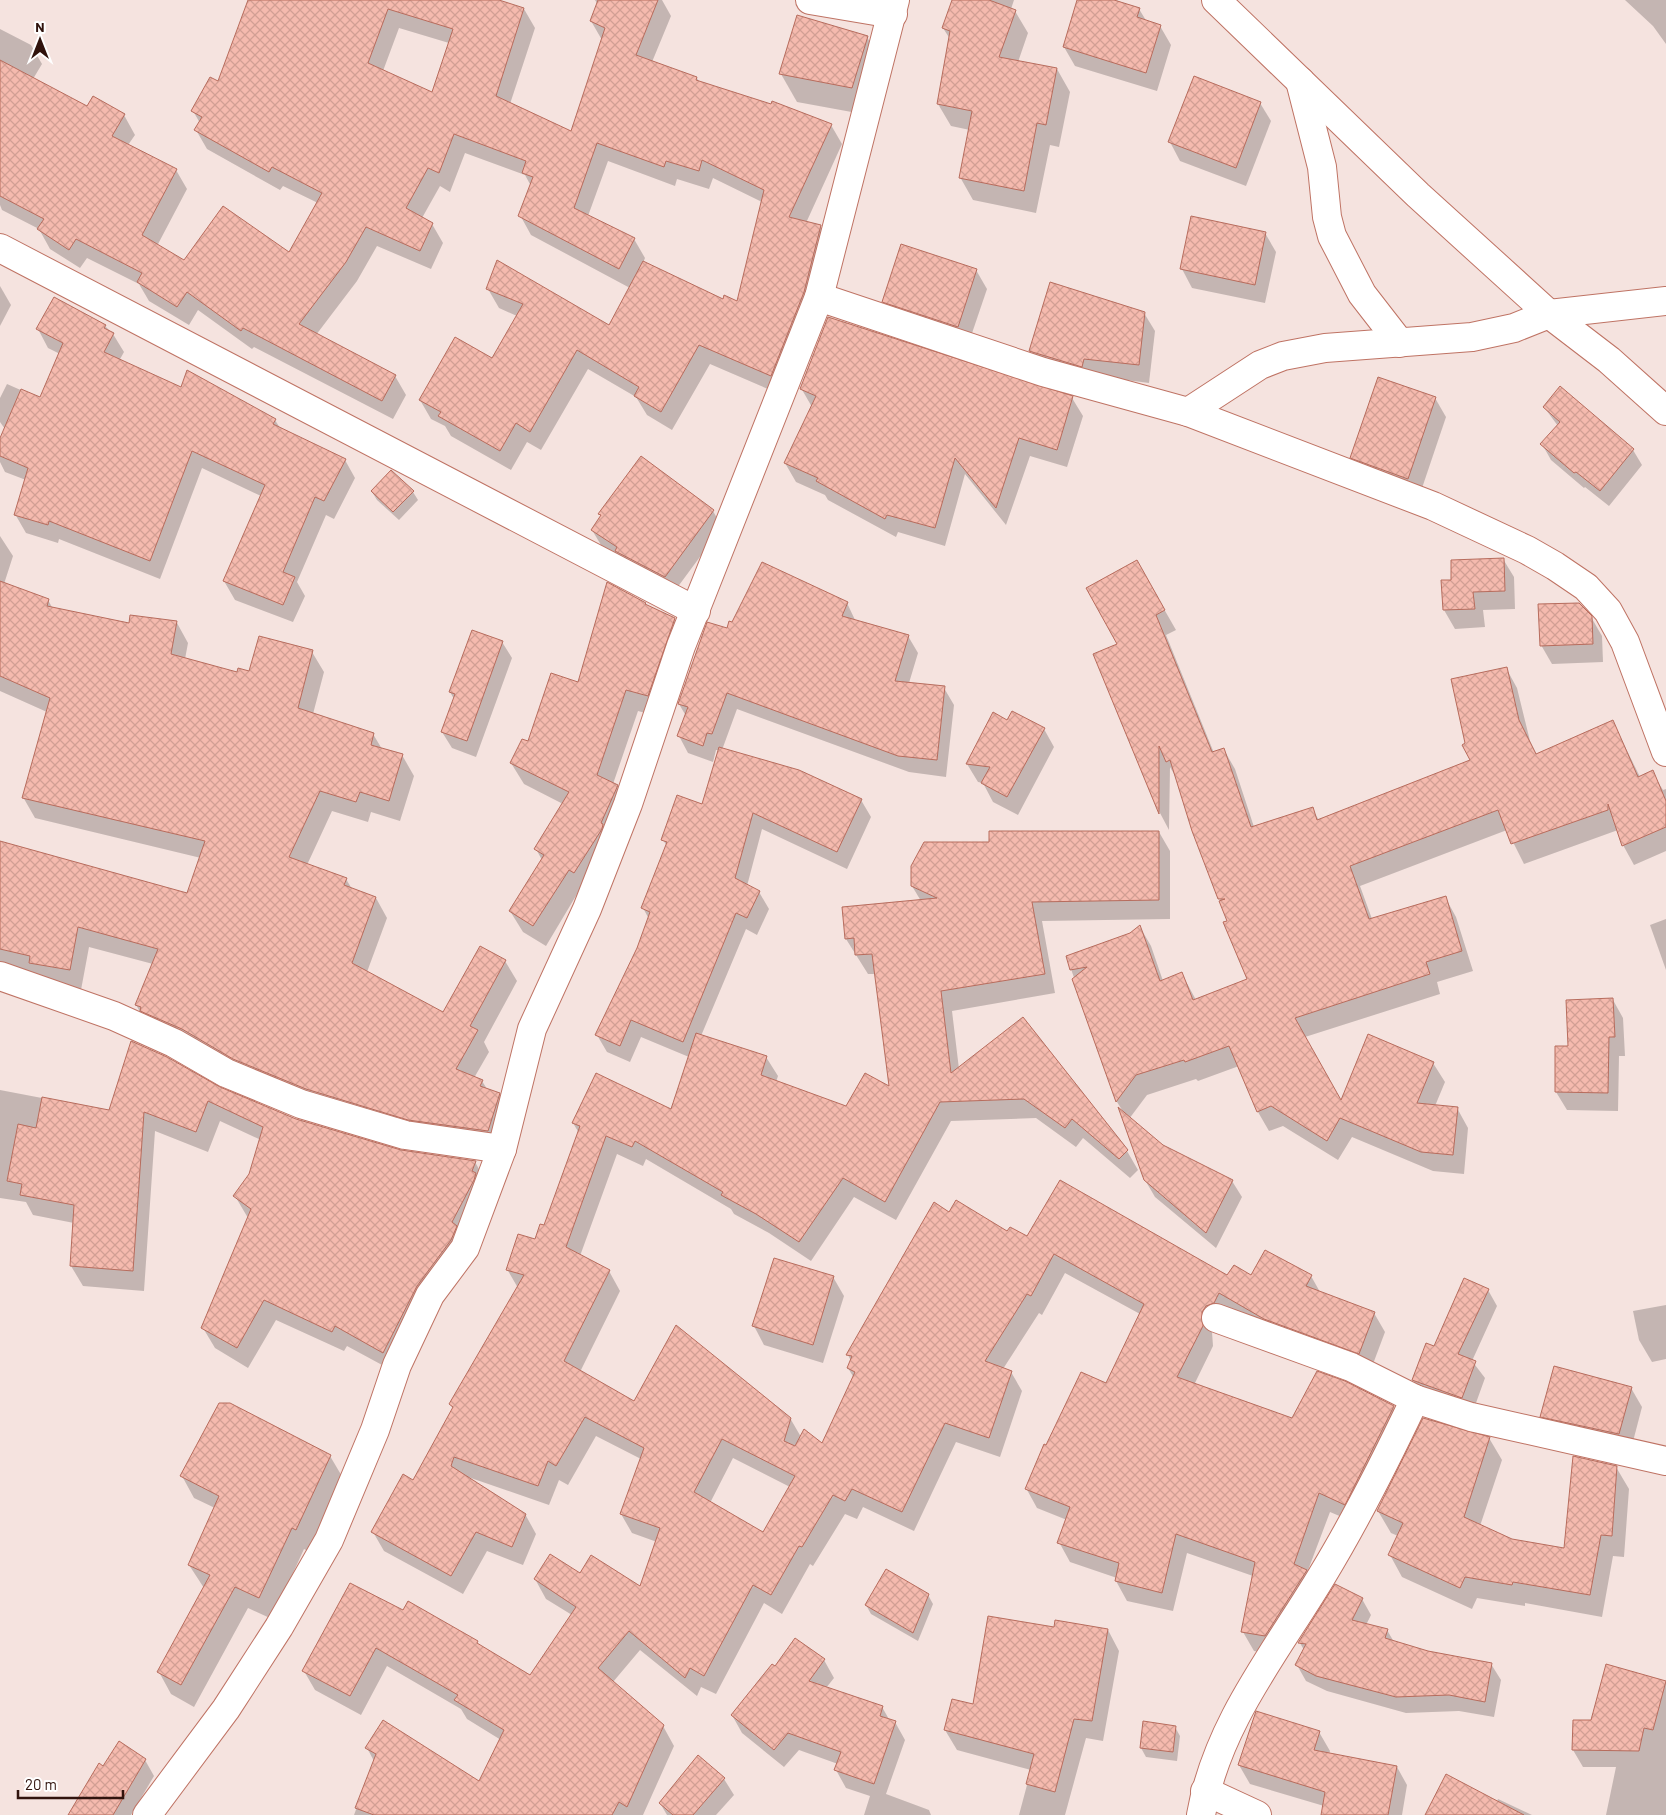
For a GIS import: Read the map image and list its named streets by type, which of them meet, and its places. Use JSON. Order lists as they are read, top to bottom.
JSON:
{
  "scale_bar": "20 m",
  "north": "top"
}
